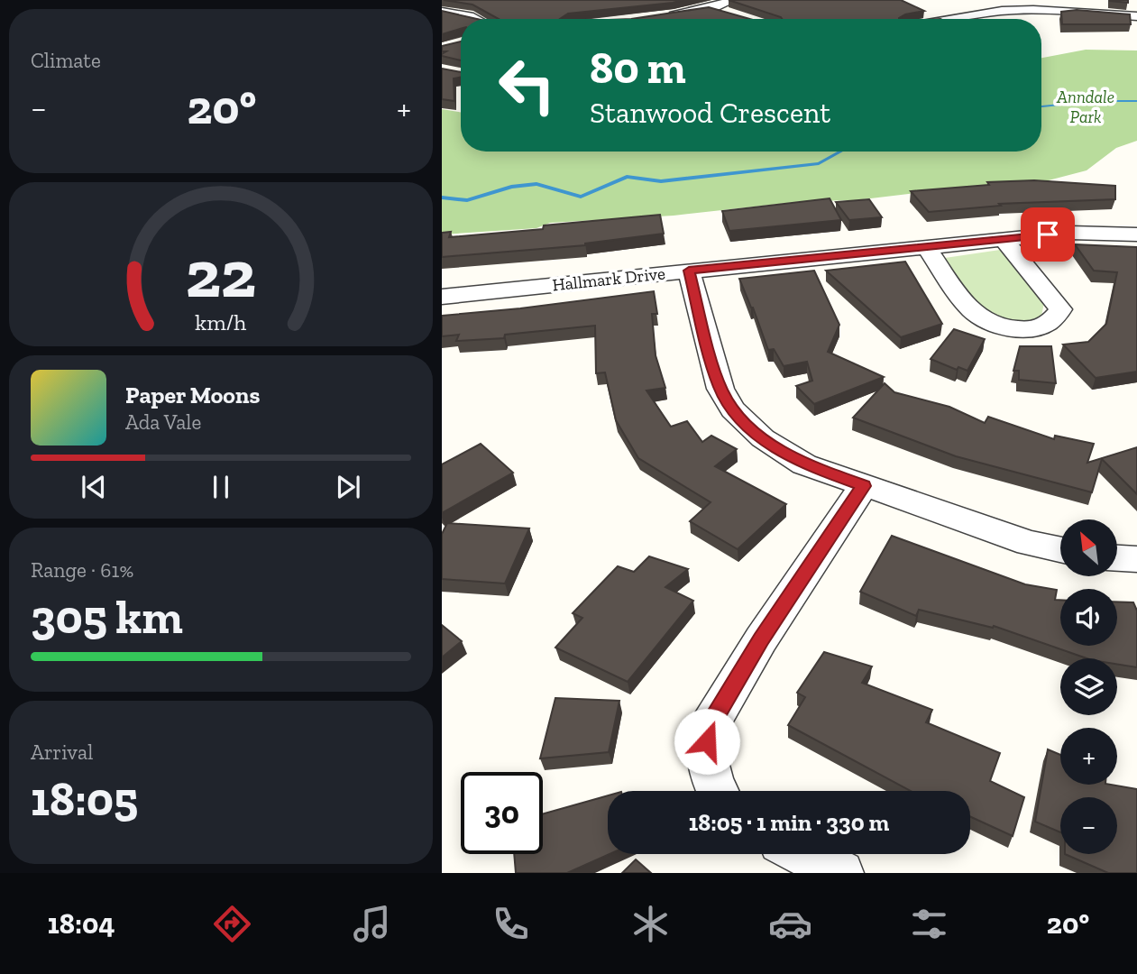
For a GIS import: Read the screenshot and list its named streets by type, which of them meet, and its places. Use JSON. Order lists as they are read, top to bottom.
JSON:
{
  "streets": {
    "street": ["Hallmark Drive"]
  },
  "parks": ["Anndale Park"],
  "north": "top left",
  "page": {
    "tile": [
      "Climate",
      ["Range · 61%", "305 km"],
      ["Arrival", "18:05"]
    ],
    "turn": ["80 m", "Stanwood Crescent"],
    "heat": ["−", "20°", "+"],
    "song": ["Paper Moons", "Ada Vale"],
    "map_buttons": ["+", "−"],
    "limit": "30",
    "trip": "18:05 · 1 min · 330 m",
    "tabs": ["18:04", "20°"],
    "gauge": ["22", "km/h"]
  }
}
